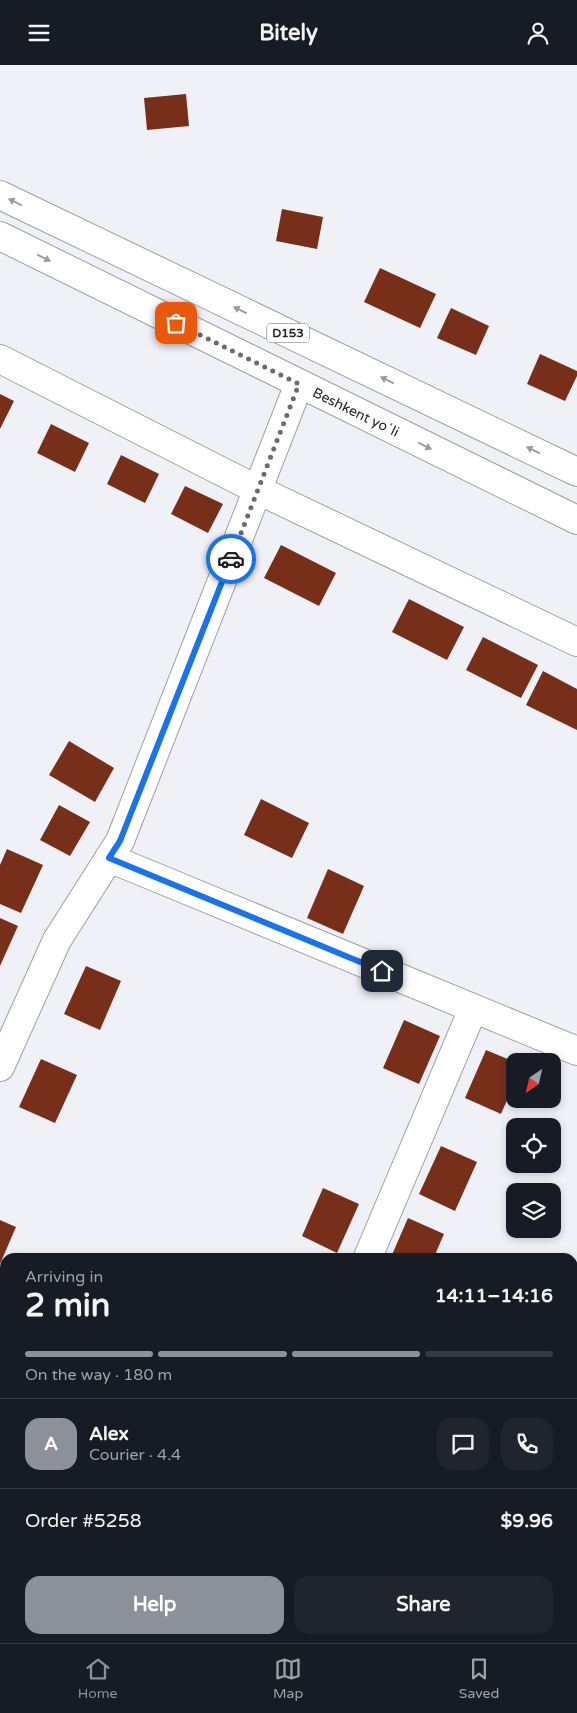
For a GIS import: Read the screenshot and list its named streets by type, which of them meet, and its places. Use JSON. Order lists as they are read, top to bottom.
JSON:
{
  "streets": {
    "street": ["D153", "Beshkent yoʻli"]
  },
  "north": "bottom left",
  "page": {
    "header": "Bitely",
    "heading": ["2 min", "Arriving in", "14:11–14:16"],
    "panel": [
      "Alex",
      "Courier · 4.4",
      "Order #5258",
      "$9.96"
    ],
    "bar": "On the way · 180 m",
    "round": "A",
    "buttons": ["Help", "Share"],
    "tabs": ["Home", "Map", "Saved"]
  }
}
